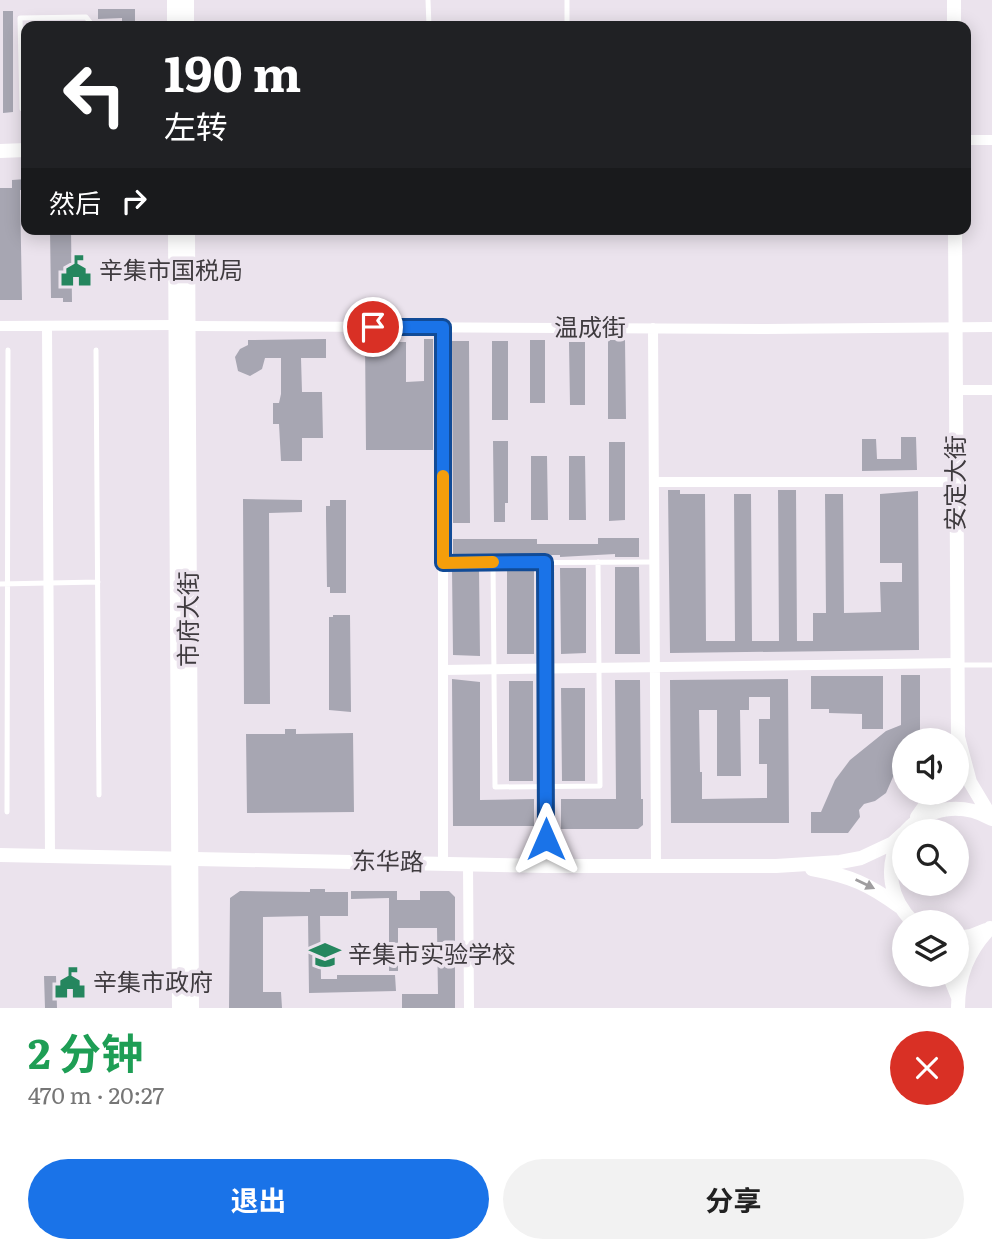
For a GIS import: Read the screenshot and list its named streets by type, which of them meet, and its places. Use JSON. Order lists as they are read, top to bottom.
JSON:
{
  "streets": {
    "main road": ["市府大街"],
    "street": ["温成街", "安定大街", "东华路"]
  },
  "crossings": [
    ["温成街", "安定大街"],
    ["温成街", "市府大街"],
    ["市府大街", "东华路"]
  ],
  "places": {
    "public building": ["辛集市国税局", "辛集市政府"],
    "school or university": ["辛集市实验学校"]
  },
  "page": {
    "turn": ["190 m", "左转"],
    "then": "然后",
    "heading": ["2 分钟", "470 m · 20:27"],
    "buttons": ["退出", "分享"]
  }
}
